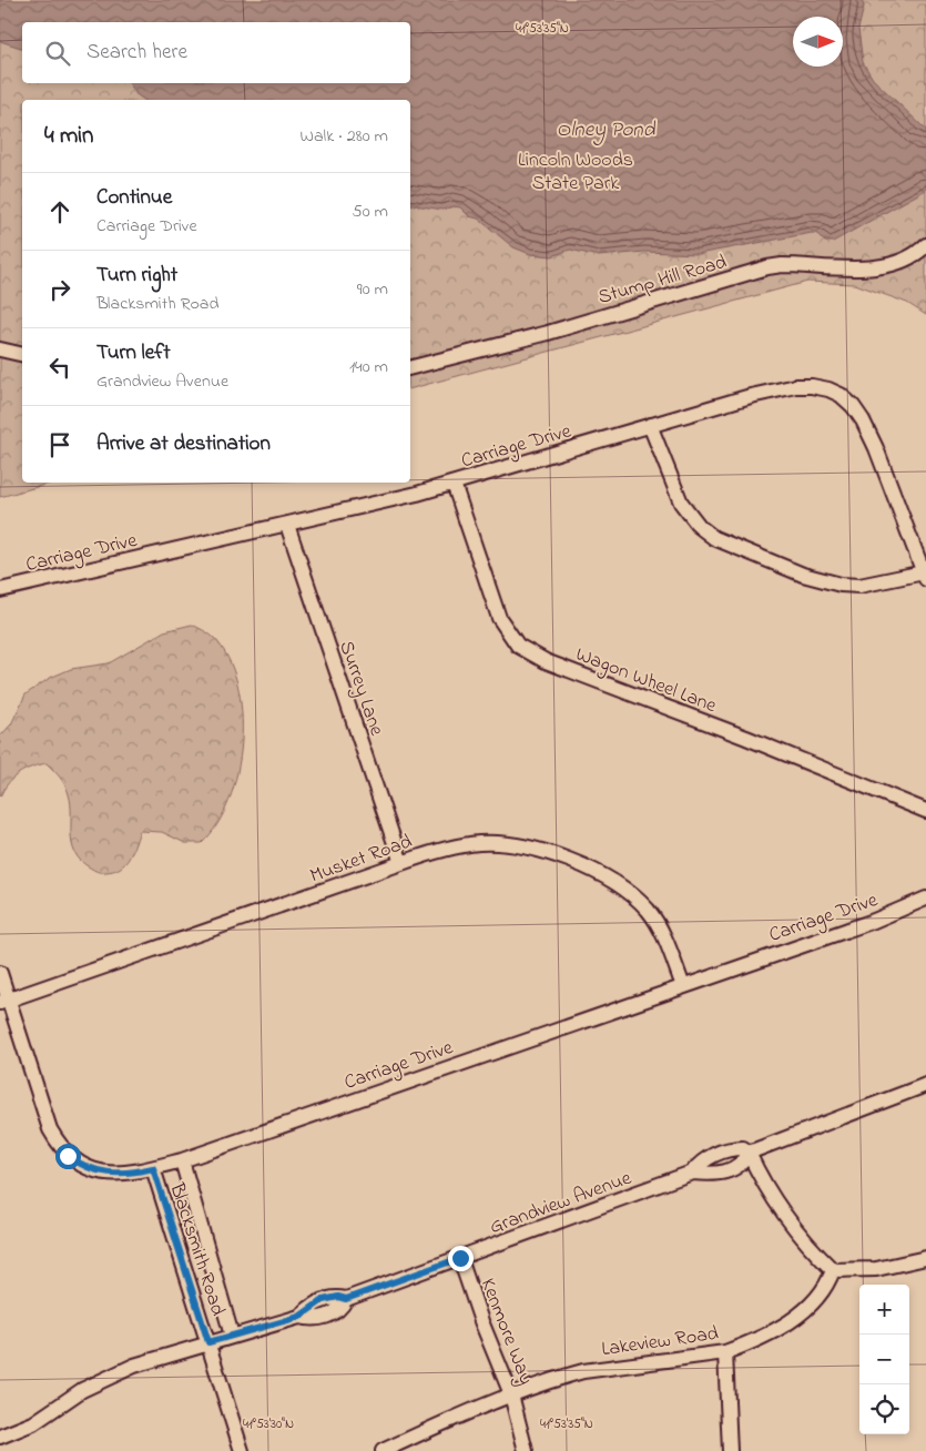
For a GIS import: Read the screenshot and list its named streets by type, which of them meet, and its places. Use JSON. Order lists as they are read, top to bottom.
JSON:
{
  "streets": {
    "street": [
      "Stump Hill Road",
      "Carriage Drive",
      "Wagon Wheel Lane",
      "Surrey Lane",
      "Musket Road",
      "Grandview Avenue",
      "Blacksmith Road",
      "Kenmore Way",
      "Lakeview Road"
    ]
  },
  "crossings": [
    ["Carriage Drive", "Wagon Wheel Lane"],
    ["Carriage Drive", "Surrey Lane"],
    ["Carriage Drive", "Musket Road"],
    ["Carriage Drive", "Blacksmith Road"],
    ["Surrey Lane", "Musket Road"],
    ["Grandview Avenue", "Blacksmith Road"],
    ["Grandview Avenue", "Kenmore Way"],
    ["Kenmore Way", "Lakeview Road"]
  ],
  "water": ["Olney Pond"],
  "parks": ["Lincoln Woods State Park"],
  "north": "right",
  "page": {
    "search": "Search here",
    "heading": ["4 min", "Walk · 280 m"],
    "list": [
      ["Continue", "Carriage Drive", "50 m"],
      ["Turn right", "Blacksmith Road", "90 m"],
      ["Turn left", "Grandview Avenue", "140 m"],
      "Arrive at destination"
    ],
    "map_buttons": ["+", "−"]
  },
  "coordinates": ["41°53'35\"N", "41°53'30\"N"]
}
